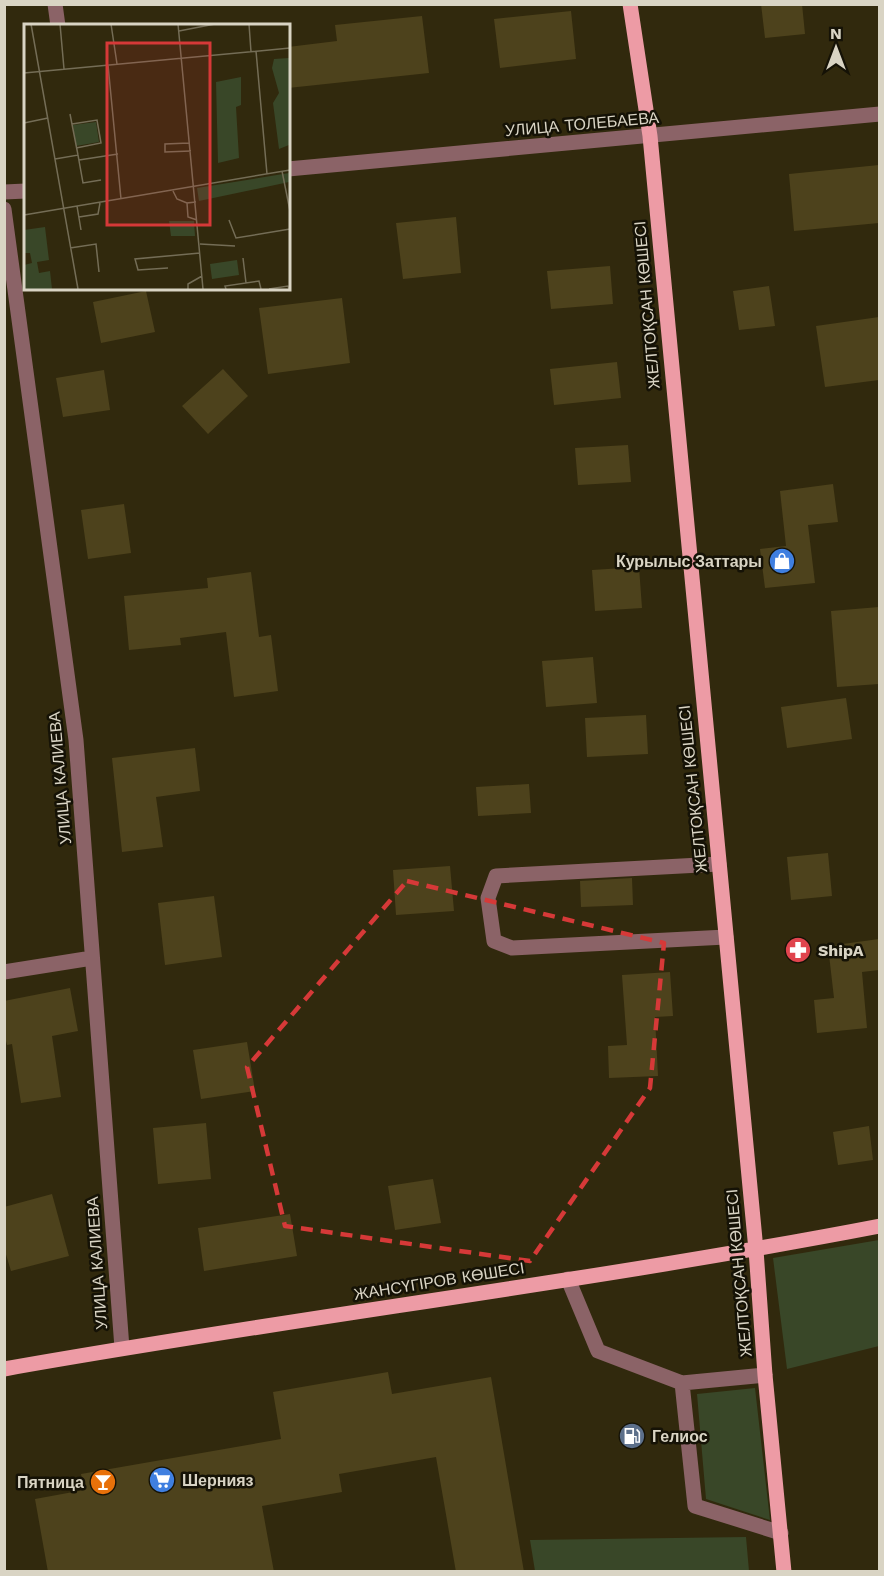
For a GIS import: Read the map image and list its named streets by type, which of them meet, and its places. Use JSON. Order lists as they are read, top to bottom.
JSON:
{
  "streets": {
    "main road": ["ЖЕЛТОҚСАН КӨШЕСІ", "ЖАНСҮГІРОВ КӨШЕСІ"],
    "street": ["УЛИЦА ТОЛЕБАЕВА", "УЛИЦА КАЛИЕВА"]
  },
  "crossings": [
    ["УЛИЦА ТОЛЕБАЕВА", "ЖЕЛТОҚСАН КӨШЕСІ"],
    ["ЖЕЛТОҚСАН КӨШЕСІ", "ЖАНСҮГІРОВ КӨШЕСІ"],
    ["УЛИЦА КАЛИЕВА", "ЖАНСҮГІРОВ КӨШЕСІ"]
  ],
  "places": {
    "shop": ["Курылыс Заттары"],
    "pharmacy": ["ShipA"],
    "fuel station": ["Гелиос"],
    "supermarket": ["Шернияз"],
    "bar": ["Пятница"]
  },
  "north": "top"
}
